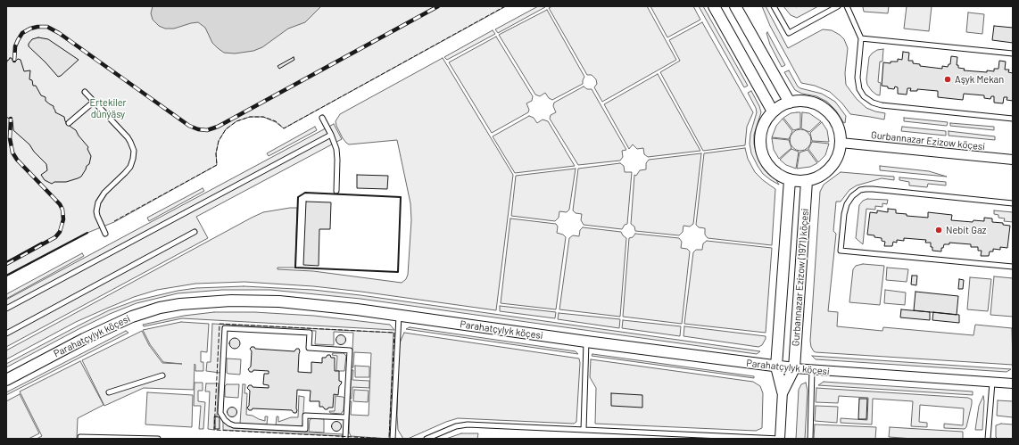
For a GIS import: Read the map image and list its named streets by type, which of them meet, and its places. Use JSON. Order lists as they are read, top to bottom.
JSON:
{
  "streets": {
    "street": ["Gurbannazar Ezizow köçesi", "Gurbannazar Ezizow (1971) köçesi", "Parahatçylyk köçesi"]
  },
  "crossings": [
    ["Gurbannazar Ezizow köçesi", "Gurbannazar Ezizow (1971) köçesi"],
    ["Gurbannazar Ezizow (1971) köçesi", "Parahatçylyk köçesi"]
  ],
  "parks": ["Ertekiler dünýäsy"],
  "places": ["Aşyk Mekan", "Nebit Gaz"]
}
